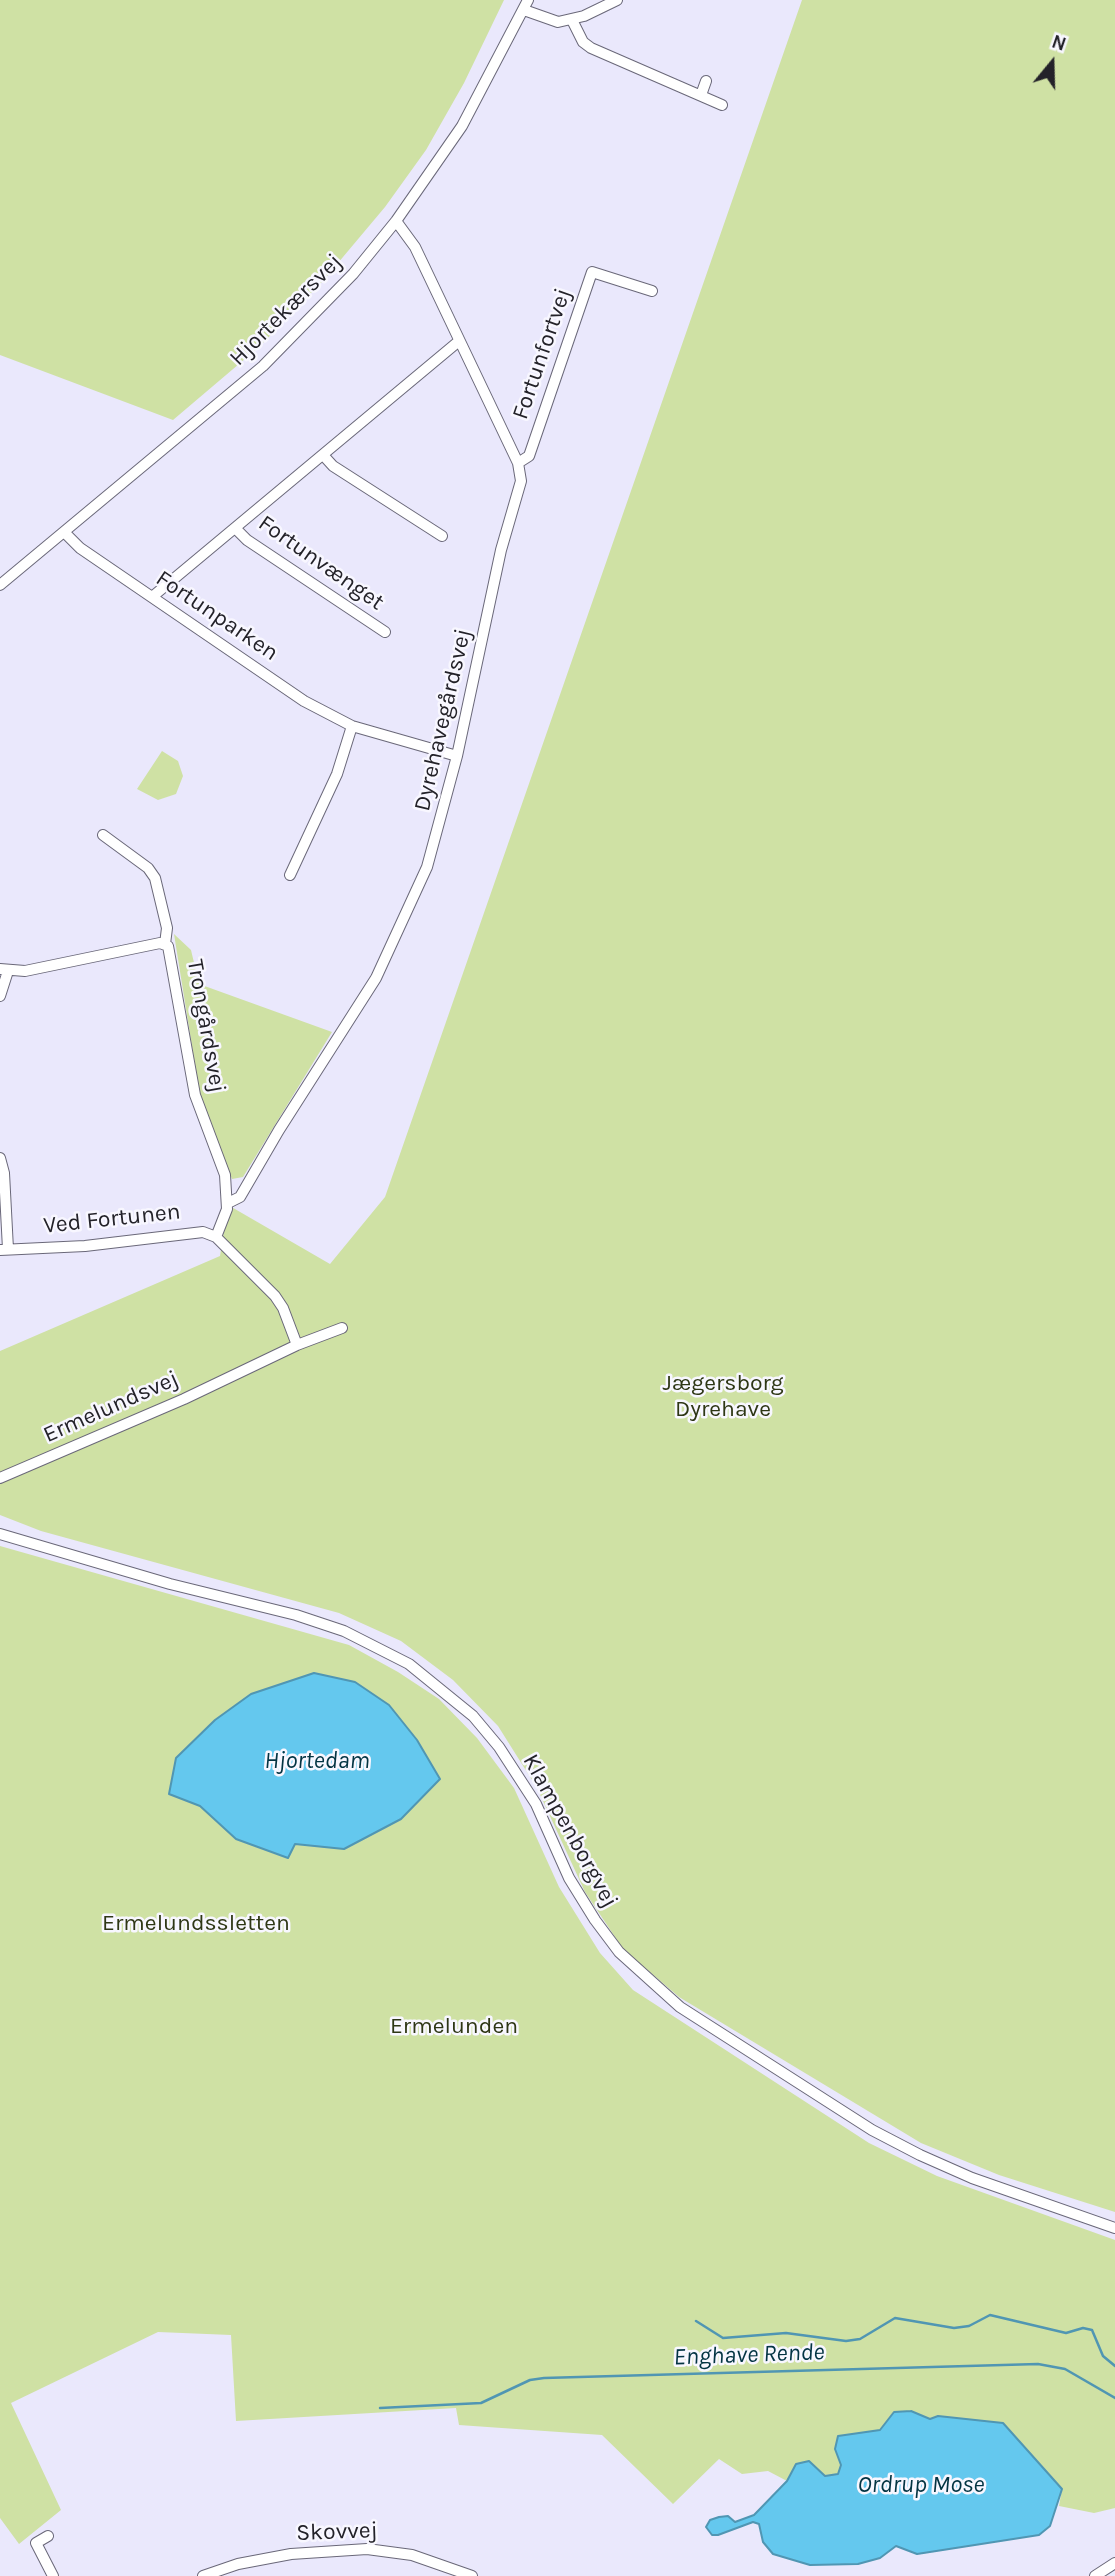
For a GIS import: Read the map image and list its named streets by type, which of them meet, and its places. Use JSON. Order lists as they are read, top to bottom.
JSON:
{
  "streets": {
    "street": [
      "Hjortekærsvej",
      "Fortunfortvej",
      "Fortunvænget",
      "Fortunparken",
      "Dyrehavegårdsvej",
      "Trongårdsvej",
      "Ved Fortunen",
      "Ermelundsvej",
      "Klampenborgvej",
      "Skovvej"
    ]
  },
  "crossings": [
    ["Hjortekærsvej", "Fortunparken"],
    ["Hjortekærsvej", "Dyrehavegårdsvej"],
    ["Fortunfortvej", "Dyrehavegårdsvej"],
    ["Fortunvænget", "Fortunparken"],
    ["Fortunvænget", "Dyrehavegårdsvej"],
    ["Fortunparken", "Dyrehavegårdsvej"],
    ["Dyrehavegårdsvej", "Trongårdsvej"],
    ["Trongårdsvej", "Ved Fortunen"]
  ],
  "water": ["Hjortedam", "Enghave Rende", "Ordrup Mose"],
  "parks": ["Jægersborg Dyrehave", "Ermelundssletten", "Ermelunden"],
  "north": "top"
}
